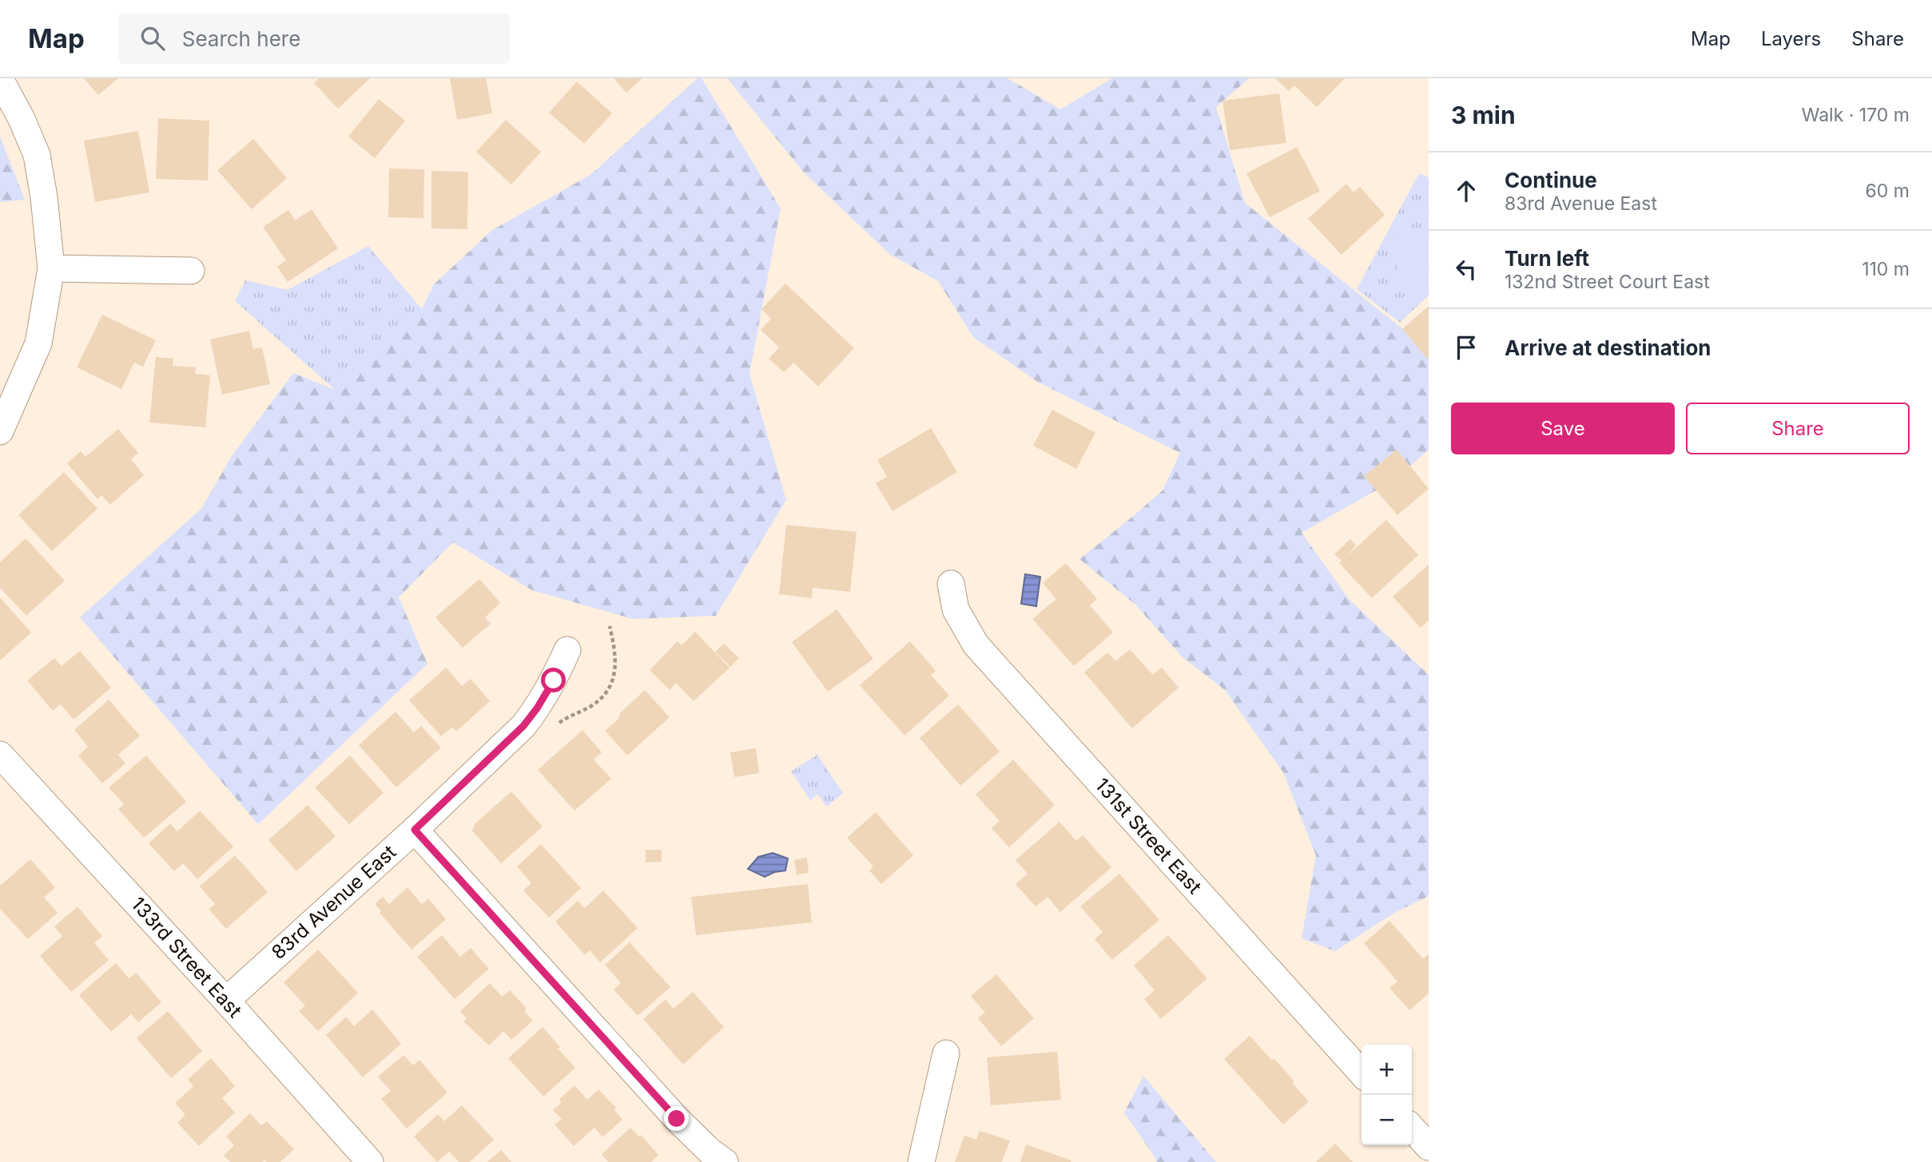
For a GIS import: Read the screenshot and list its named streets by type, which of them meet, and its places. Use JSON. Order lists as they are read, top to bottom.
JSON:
{
  "streets": {
    "street": ["131st Street East", "83rd Avenue East", "133rd Street East"]
  },
  "crossings": [
    ["83rd Avenue East", "133rd Street East"]
  ],
  "page": {
    "header": "Map",
    "search": "Search here",
    "nav": ["Map", "Layers", "Share"],
    "heading": ["3 min", "Walk · 170 m"],
    "list": [
      ["Continue", "83rd Avenue East", "60 m"],
      ["Turn left", "132nd Street Court East", "110 m"],
      "Arrive at destination"
    ],
    "buttons": ["Save", "Share"],
    "map_buttons": ["+", "−"]
  }
}
